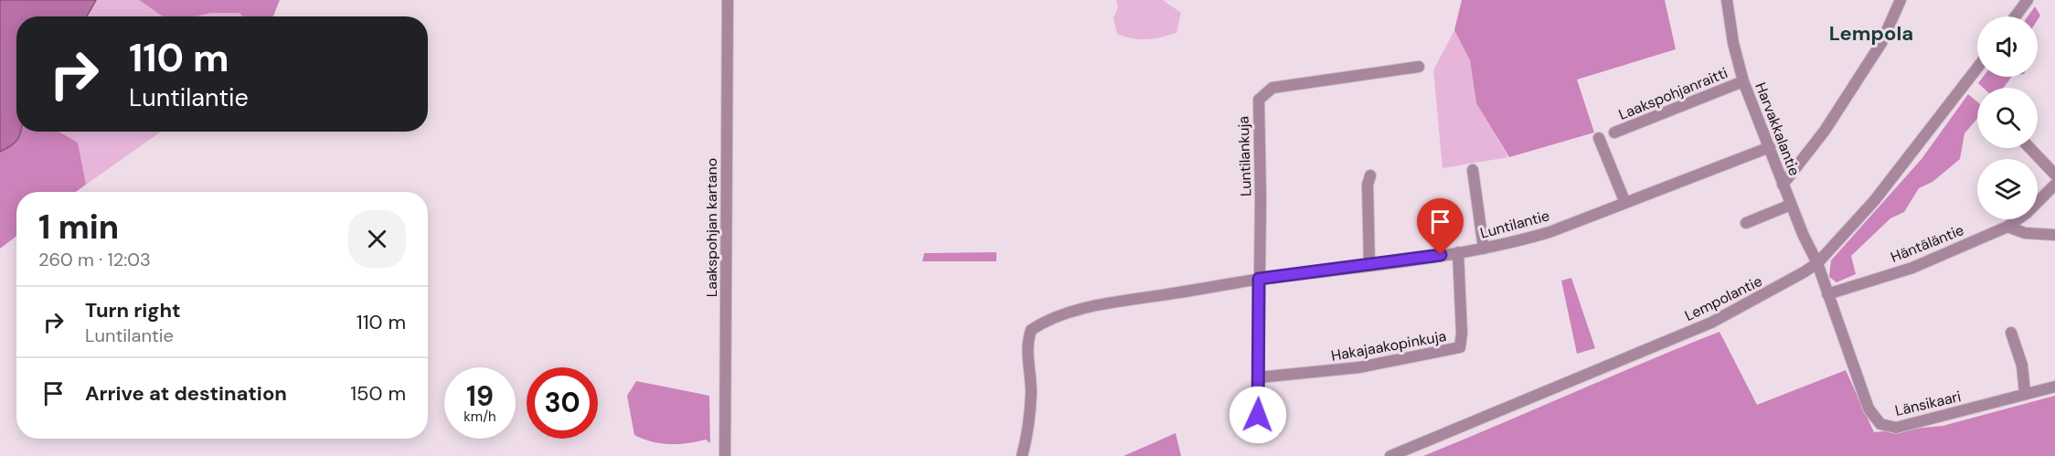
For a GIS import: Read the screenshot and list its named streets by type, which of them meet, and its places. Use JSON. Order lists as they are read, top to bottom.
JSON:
{
  "streets": {
    "street": [
      "Laakspohjanraitti",
      "Harvakkalantie",
      "Luntilankuja",
      "Luntilantie",
      "Laakspohjan kartano",
      "Häntäläntie",
      "Lempolantie",
      "Hakajaakopinkuja",
      "Länsikaari"
    ]
  },
  "crossings": [
    ["Laakspohjanraitti", "Harvakkalantie"],
    ["Harvakkalantie", "Luntilantie"],
    ["Harvakkalantie", "Lempolantie"],
    ["Harvakkalantie", "Länsikaari"],
    ["Luntilankuja", "Luntilantie"],
    ["Luntilankuja", "Hakajaakopinkuja"],
    ["Luntilantie", "Hakajaakopinkuja"],
    ["Häntäläntie", "Länsikaari"],
    ["Lempolantie", "Länsikaari"]
  ],
  "districts": ["Lempola"],
  "page": {
    "turn": ["110 m", "Luntilantie"],
    "heading": ["1 min", "260 m · 12:03"],
    "list": [
      {
        "name": "Turn right",
        "note": "Luntilantie",
        "value": "110 m"
      },
      {
        "name": "Arrive at destination",
        "value": "150 m"
      }
    ],
    "speed": "19 km/h",
    "limit": "30"
  }
}
